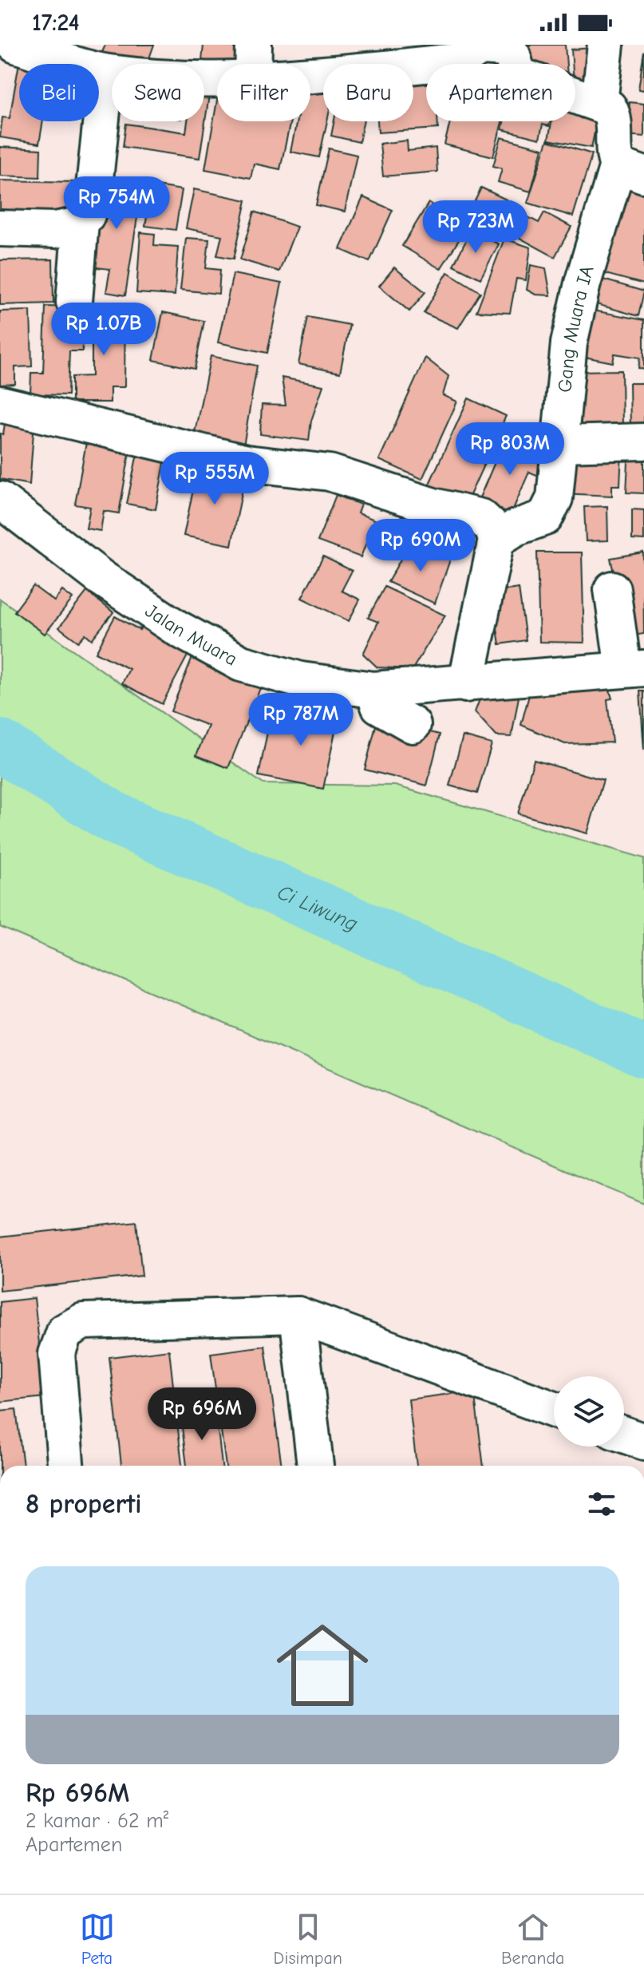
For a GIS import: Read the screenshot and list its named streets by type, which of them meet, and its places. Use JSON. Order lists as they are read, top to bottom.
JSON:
{
  "streets": {
    "street": ["Gang Muara IA", "Jalan Muara"]
  },
  "water": ["Ci Liwung"],
  "page": {
    "status": "17:24",
    "chip": [
      "Beli",
      "Sewa",
      "Filter",
      "Baru",
      "Apartemen"
    ],
    "price": [
      "Rp 754M",
      "Rp 723M",
      "Rp 1.07B",
      "Rp 803M",
      "Rp 555M",
      "Rp 690M",
      "Rp 787M",
      "Rp 696M"
    ],
    "heading": "8 properti",
    "list": [
      {
        "name": "Rp 696M",
        "note": "2 kamar · 62 m² · Apartemen"
      }
    ],
    "tabs": ["Peta", "Disimpan", "Beranda"]
  }
}
